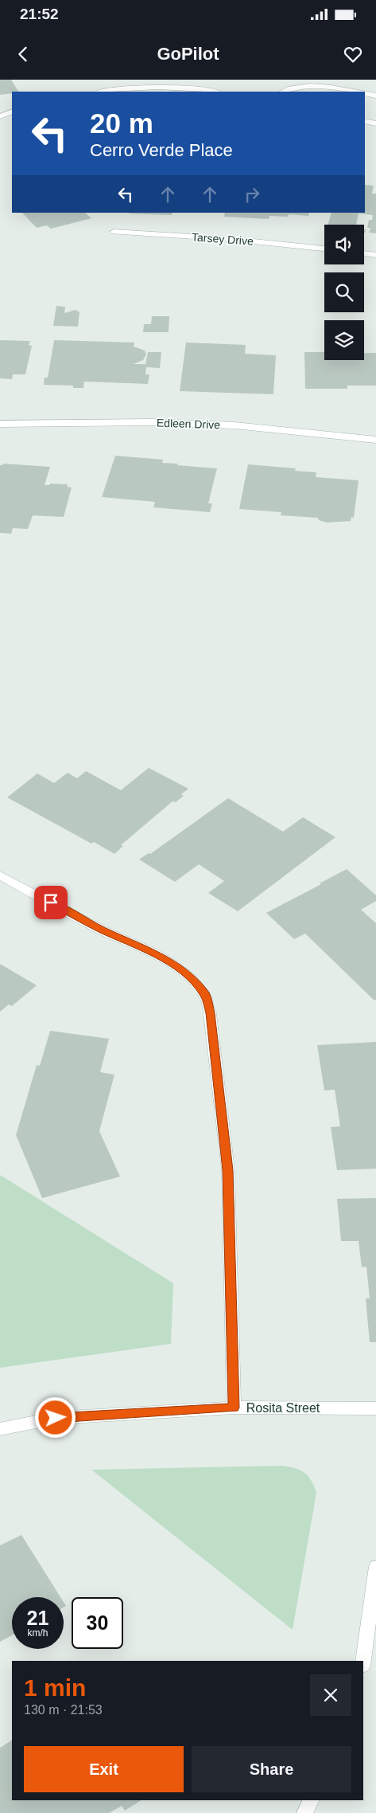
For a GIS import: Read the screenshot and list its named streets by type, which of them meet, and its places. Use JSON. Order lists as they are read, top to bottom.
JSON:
{
  "streets": {
    "street": ["Tarsey Drive", "Edleen Drive", "Rosita Street"]
  },
  "page": {
    "status": "21:52",
    "header": "GoPilot",
    "turn": ["20 m", "Cerro Verde Place"],
    "speed": "21 km/h",
    "limit": "30",
    "heading": ["1 min", "130 m · 21:53"],
    "buttons": ["Exit", "Share"]
  }
}
